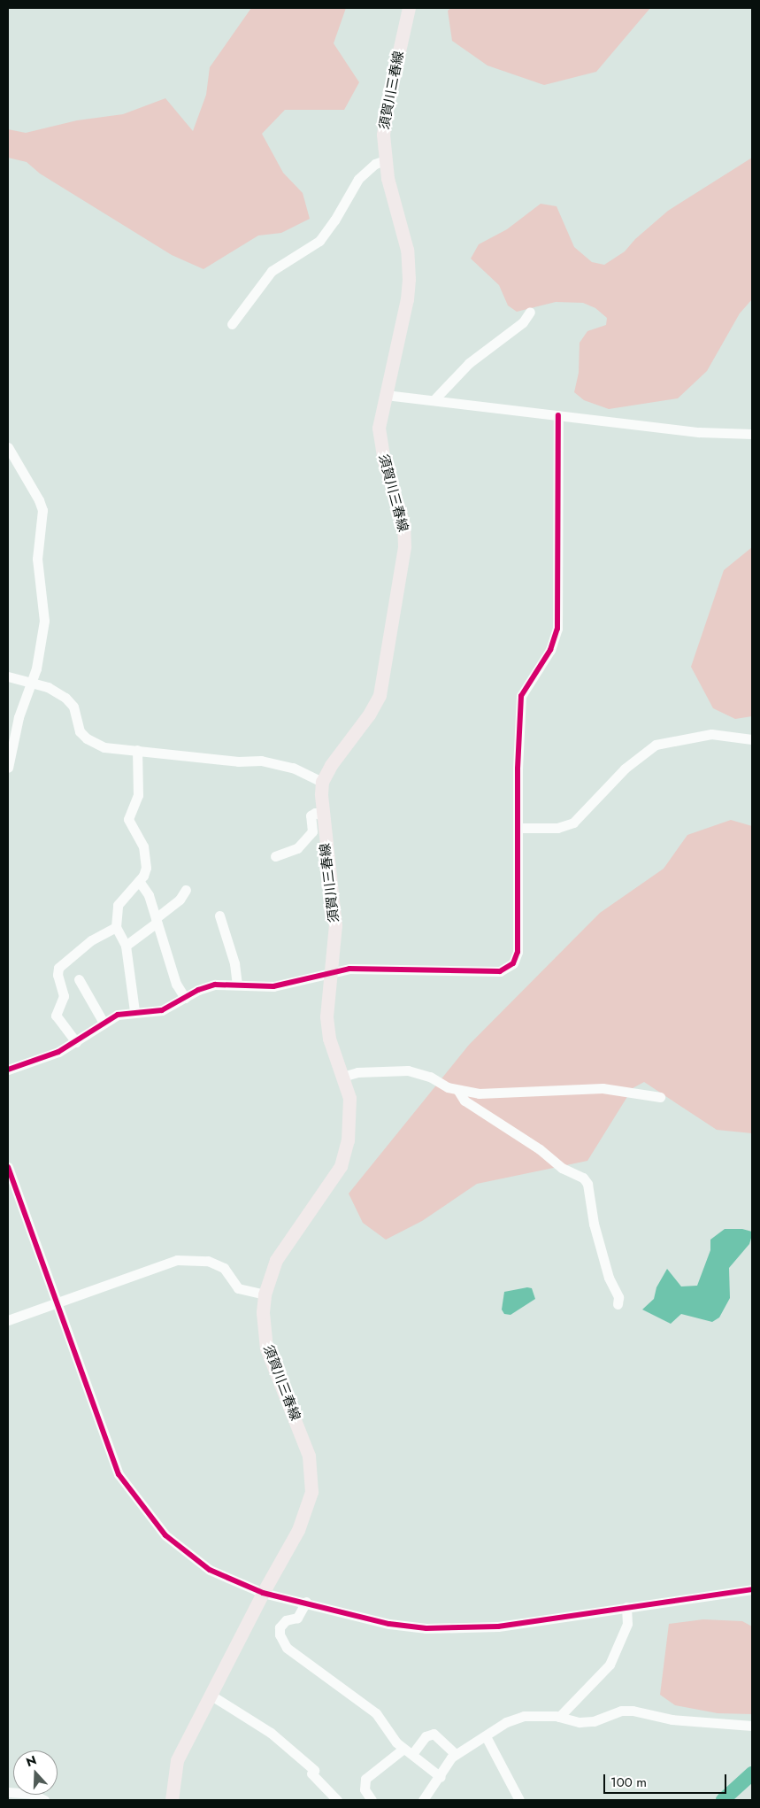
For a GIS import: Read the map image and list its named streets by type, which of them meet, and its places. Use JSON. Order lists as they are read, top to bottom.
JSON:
{
  "streets": {
    "main road": ["須賀川三春線"]
  },
  "scale_bar": "100 m",
  "north": "top"
}
